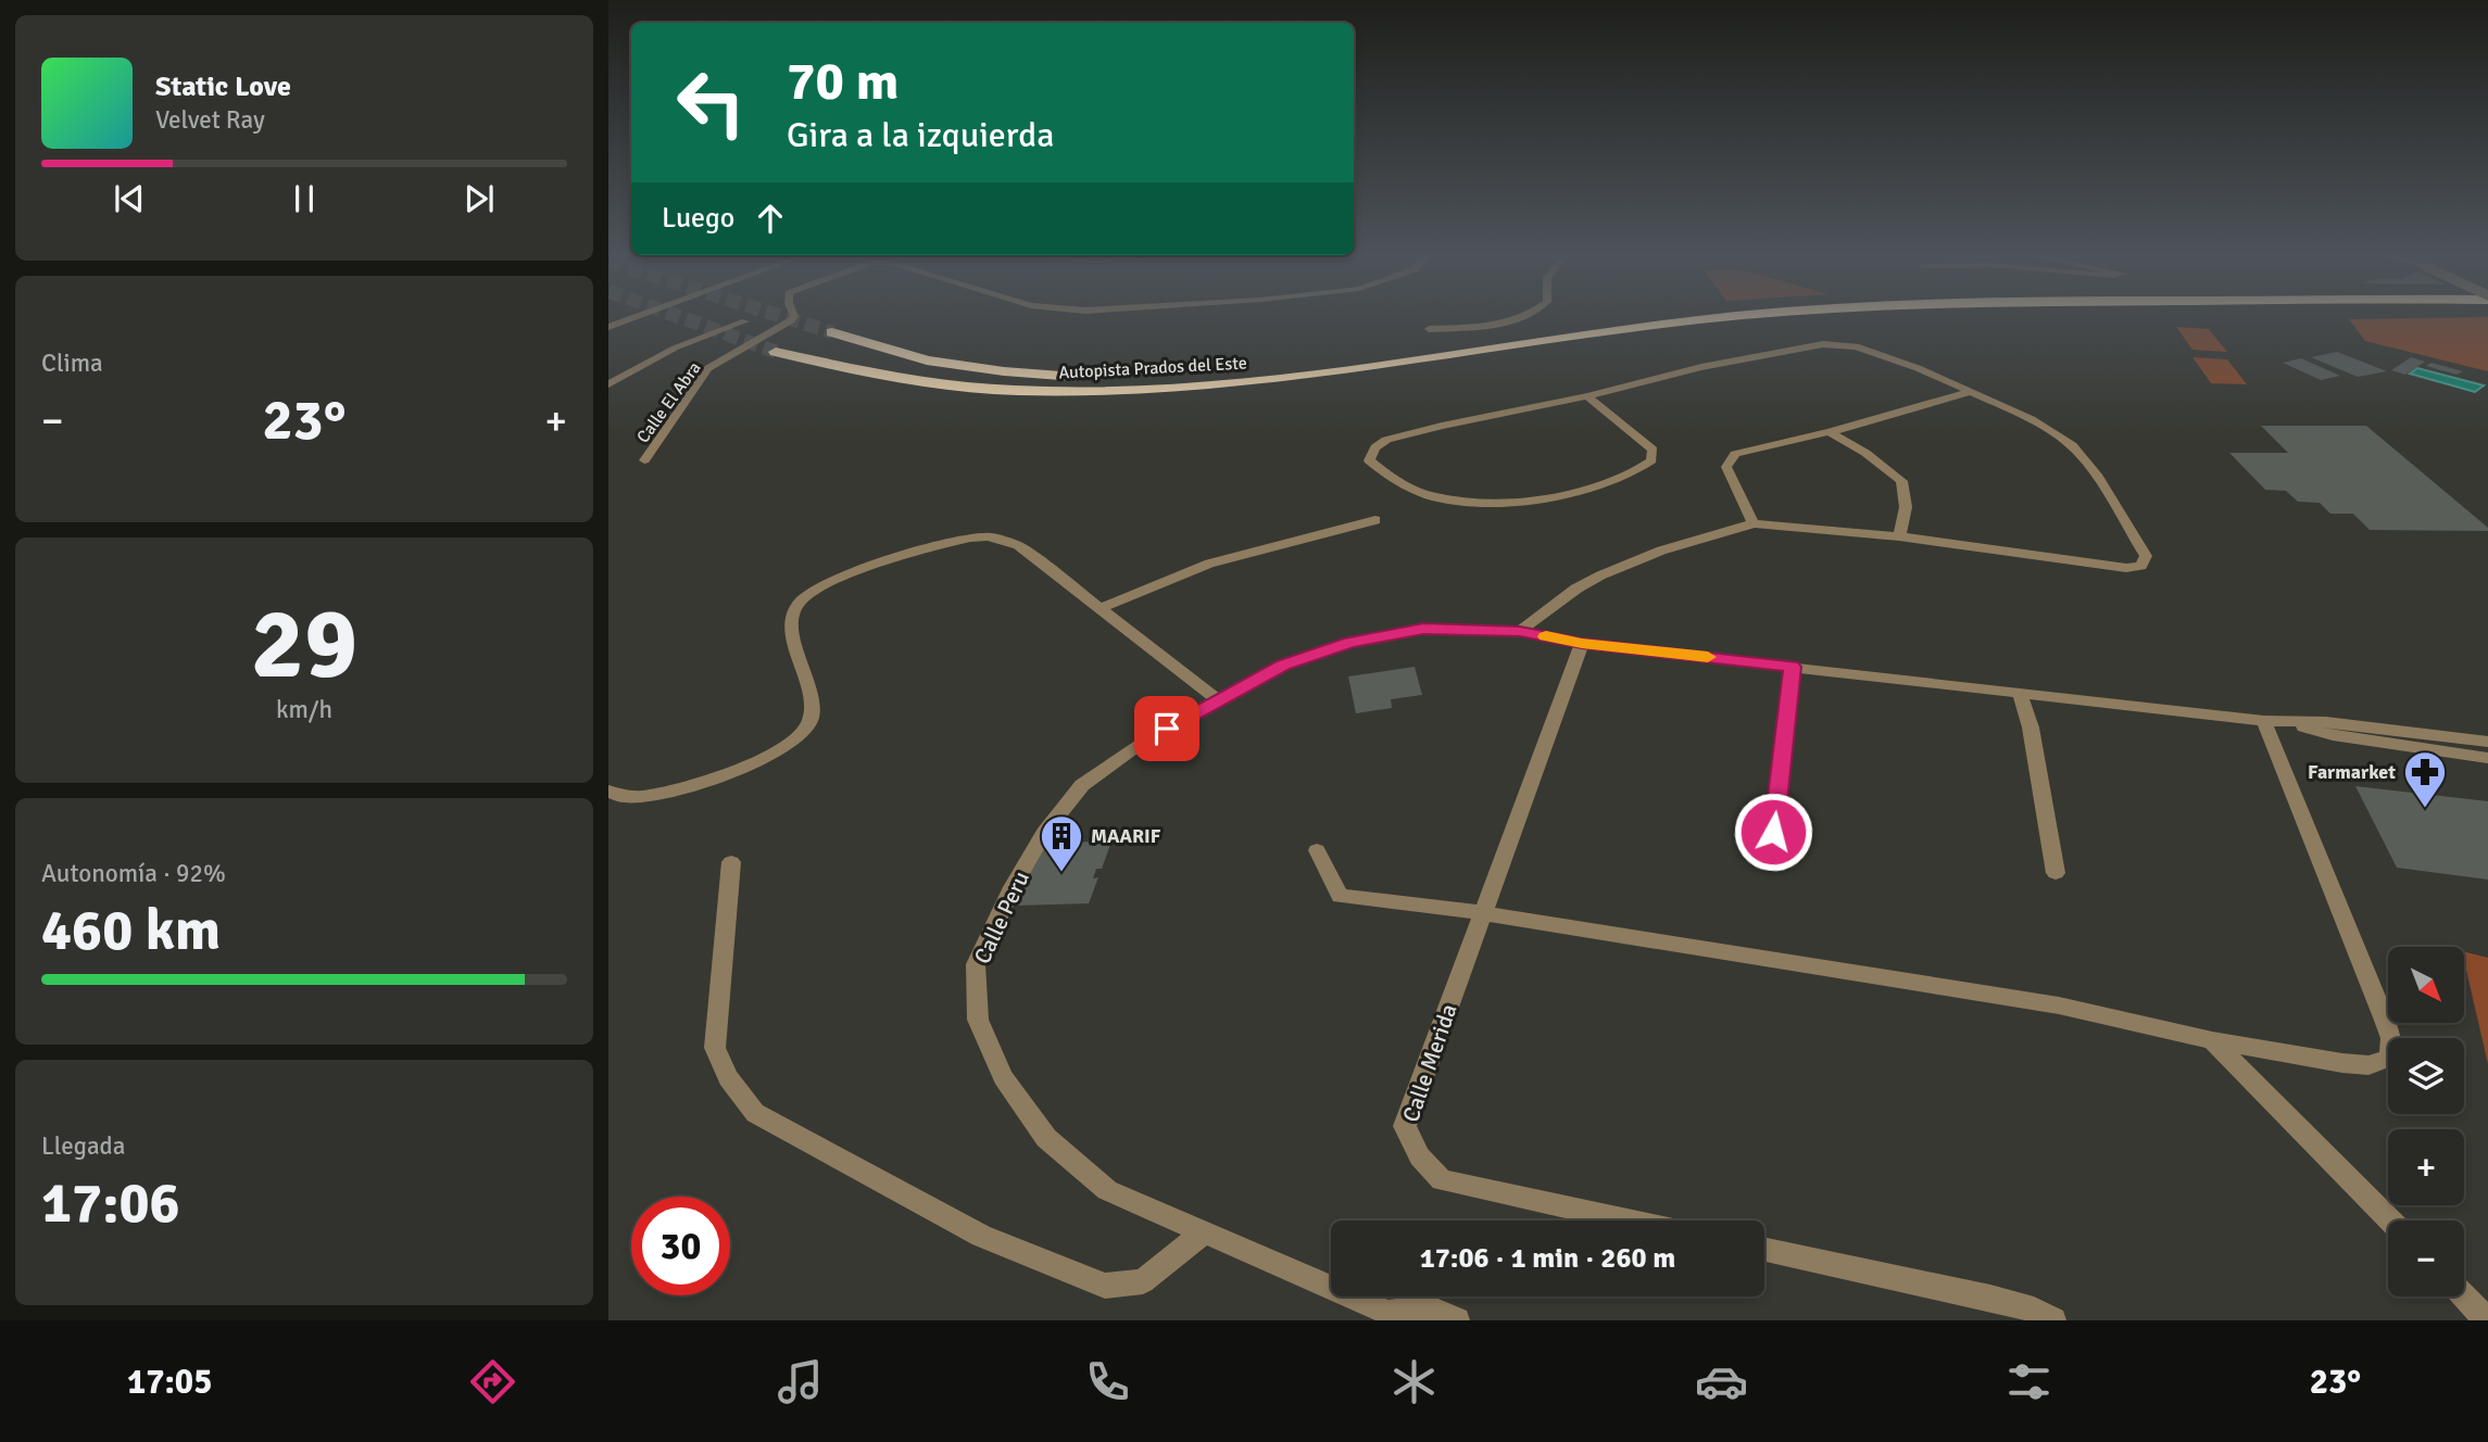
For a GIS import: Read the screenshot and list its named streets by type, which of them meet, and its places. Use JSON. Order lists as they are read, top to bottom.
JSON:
{
  "streets": {
    "highway": ["Autopista Prados del Este"],
    "street": ["Calle El Abra", "Calle Peru", "Calle Merida"]
  },
  "crossings": [
    ["Calle Peru", "Calle Merida"]
  ],
  "places": {
    "pharmacy": ["Farmarket"],
    "building": ["MAARIF"]
  },
  "north": "bottom right",
  "page": {
    "turn": ["70 m", "Gira a la izquierda"],
    "song": ["Static Love", "Velvet Ray"],
    "then": "Luego",
    "tile": [
      "Clima",
      ["29", "km/h"],
      ["Autonomía · 92%", "460 km"],
      ["Llegada", "17:06"]
    ],
    "heat": ["−", "23°", "+"],
    "map_buttons": ["+", "−"],
    "limit": "30",
    "trip": "17:06 · 1 min · 260 m",
    "tabs": ["17:05", "23°"]
  }
}
